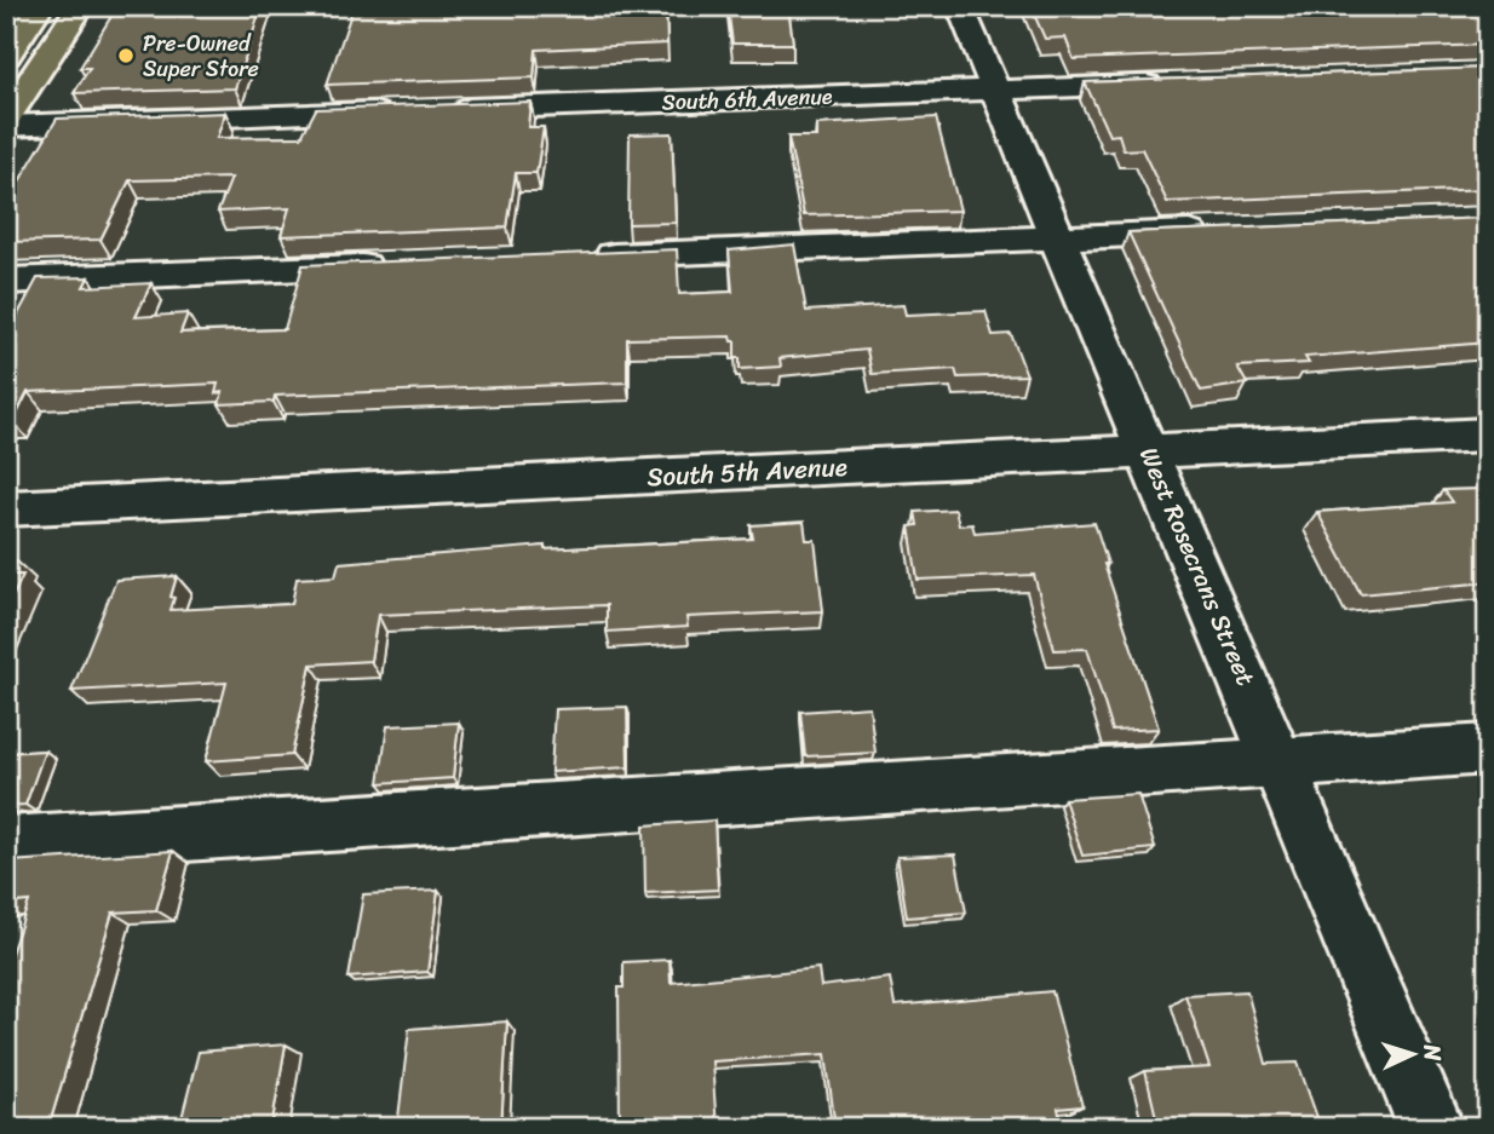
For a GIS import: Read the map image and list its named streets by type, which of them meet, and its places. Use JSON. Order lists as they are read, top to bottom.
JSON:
{
  "streets": {
    "street": ["South 6th Avenue", "South 5th Avenue", "West Rosecrans Street"]
  },
  "crossings": [
    ["South 6th Avenue", "West Rosecrans Street"],
    ["South 5th Avenue", "West Rosecrans Street"]
  ],
  "places": ["Pre-Owned Super Store"],
  "north": "right"
}
